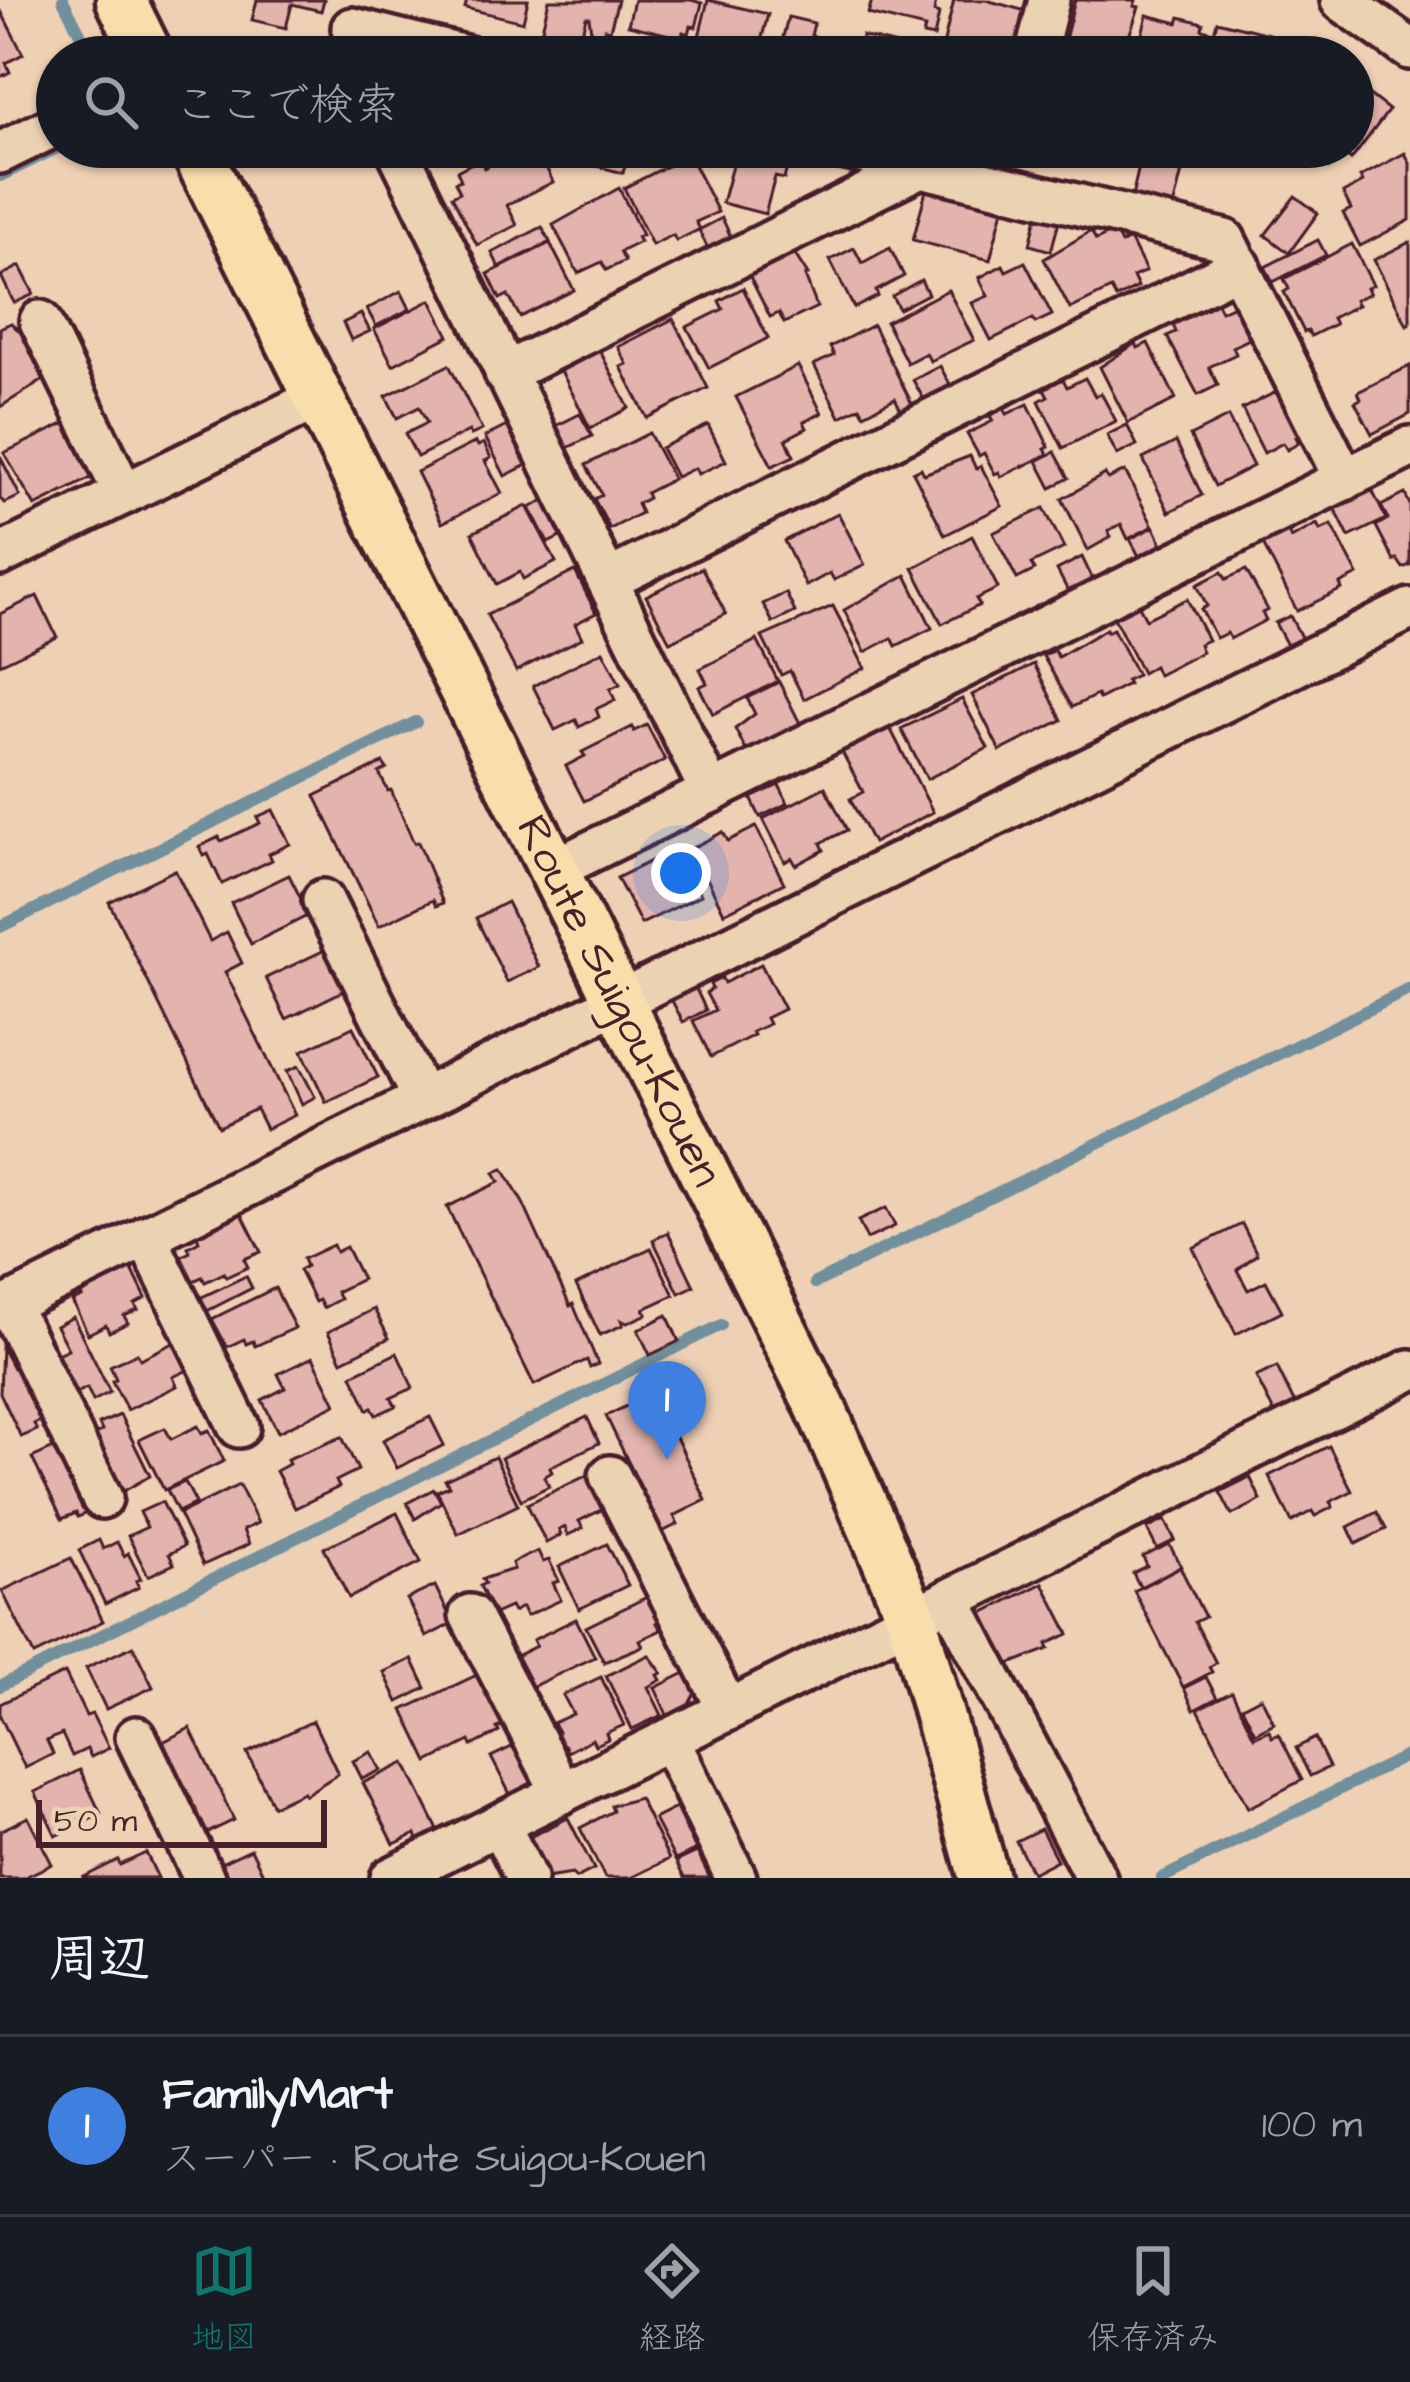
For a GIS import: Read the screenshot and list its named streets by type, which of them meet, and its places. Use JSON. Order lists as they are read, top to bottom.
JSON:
{
  "streets": {
    "main road": ["Route Suigou-Kouen"]
  },
  "scale_bar": "50 m",
  "page": {
    "search": "ここで検索",
    "pins": "1",
    "scale": "50 m",
    "heading": "周辺",
    "list": [
      {
        "mark": "1",
        "name": "FamilyMart",
        "note": "スーパー · Route Suigou-Kouen",
        "value": "100 m"
      }
    ],
    "nav": ["地図", "経路", "保存済み"]
  }
}
